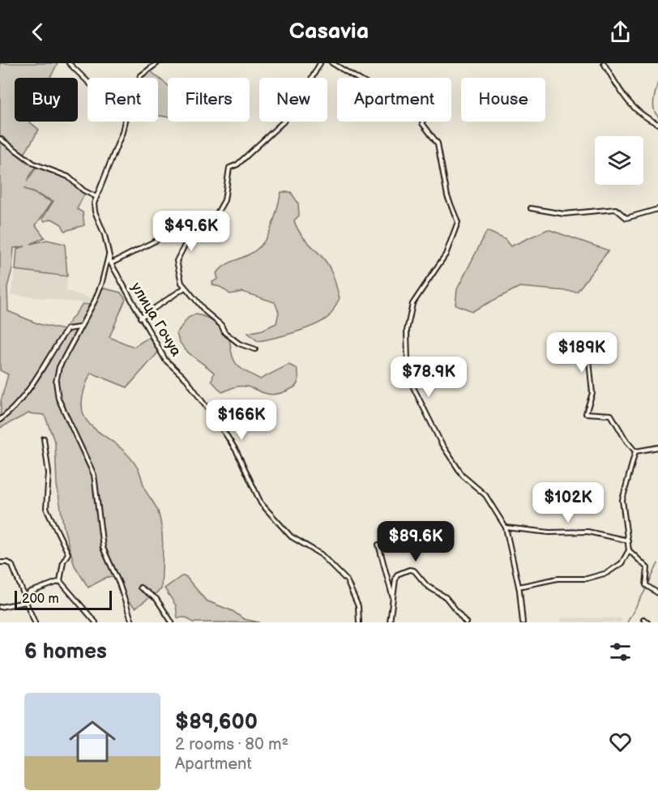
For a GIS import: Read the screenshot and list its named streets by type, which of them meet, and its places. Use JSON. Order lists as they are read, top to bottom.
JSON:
{
  "streets": {
    "street": ["улица Гочуа"]
  },
  "scale_bar": "200 m",
  "page": {
    "header": "Casavia",
    "chip": [
      "Buy",
      "Rent",
      "Filters",
      "New",
      "Apartment",
      "House"
    ],
    "price": [
      "$49.6K",
      "$189K",
      "$78.9K",
      "$166K",
      "$102K",
      "$89.6K"
    ],
    "scale": "200 m",
    "heading": "6 homes",
    "list": [
      {
        "name": "$89,600",
        "note": "2 rooms · 80 m² · Apartment"
      }
    ]
  }
}
